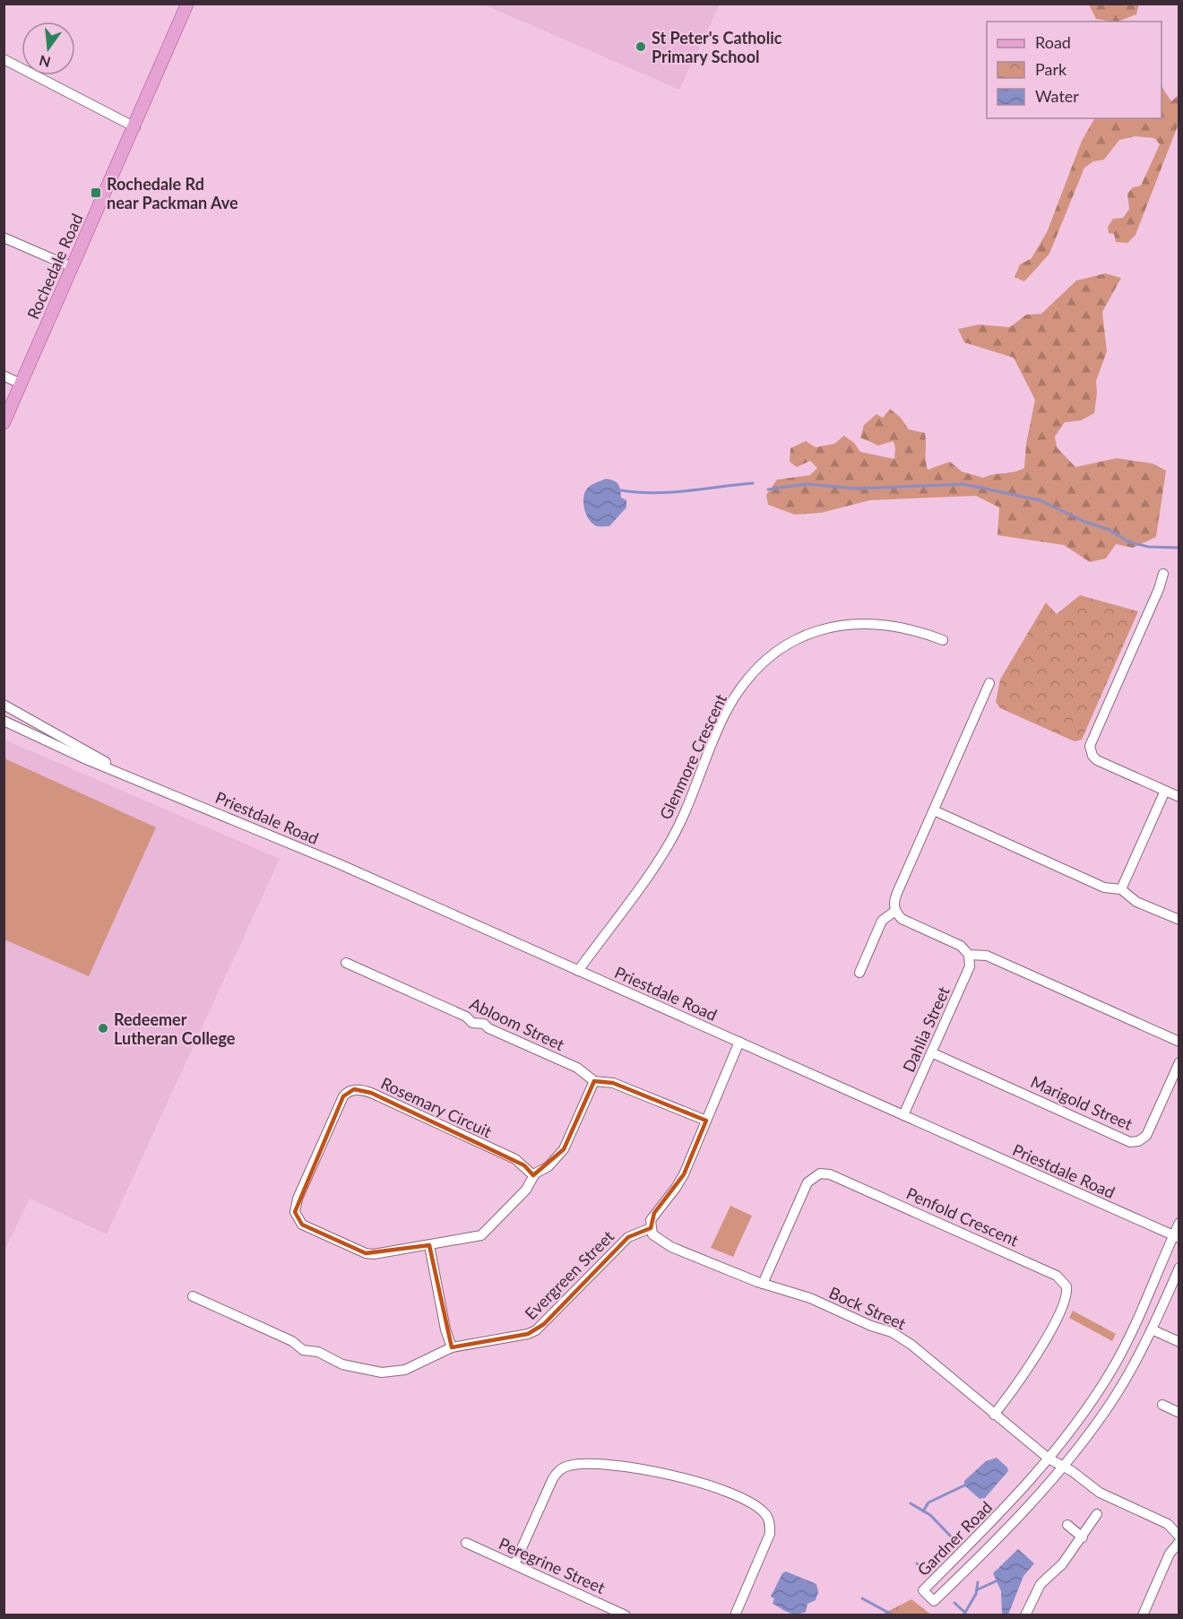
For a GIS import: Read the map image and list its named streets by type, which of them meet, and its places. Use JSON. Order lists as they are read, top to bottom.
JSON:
{
  "streets": {
    "main road": ["Rochedale Road"],
    "street": [
      "Glenmore Crescent",
      "Priestdale Road",
      "Abloom Street",
      "Dahlia Street",
      "Marigold Street",
      "Rosemary Circuit",
      "Penfold Crescent",
      "Evergreen Street",
      "Bock Street",
      "Gardner Road",
      "Peregrine Street"
    ]
  },
  "crossings": [
    ["Glenmore Crescent", "Priestdale Road"],
    ["Priestdale Road", "Dahlia Street"],
    ["Priestdale Road", "Gardner Road"],
    ["Abloom Street", "Rosemary Circuit"],
    ["Dahlia Street", "Marigold Street"],
    ["Penfold Crescent", "Bock Street"],
    ["Evergreen Street", "Bock Street"],
    ["Bock Street", "Gardner Road"]
  ],
  "places": {
    "other": ["St Peter's Catholic Primary School", "Redeemer Lutheran College"],
    "transit": ["Rochedale Rd near Packman Ave"]
  },
  "legend": ["Road", "Park", "Water"],
  "north": "bottom"
}
